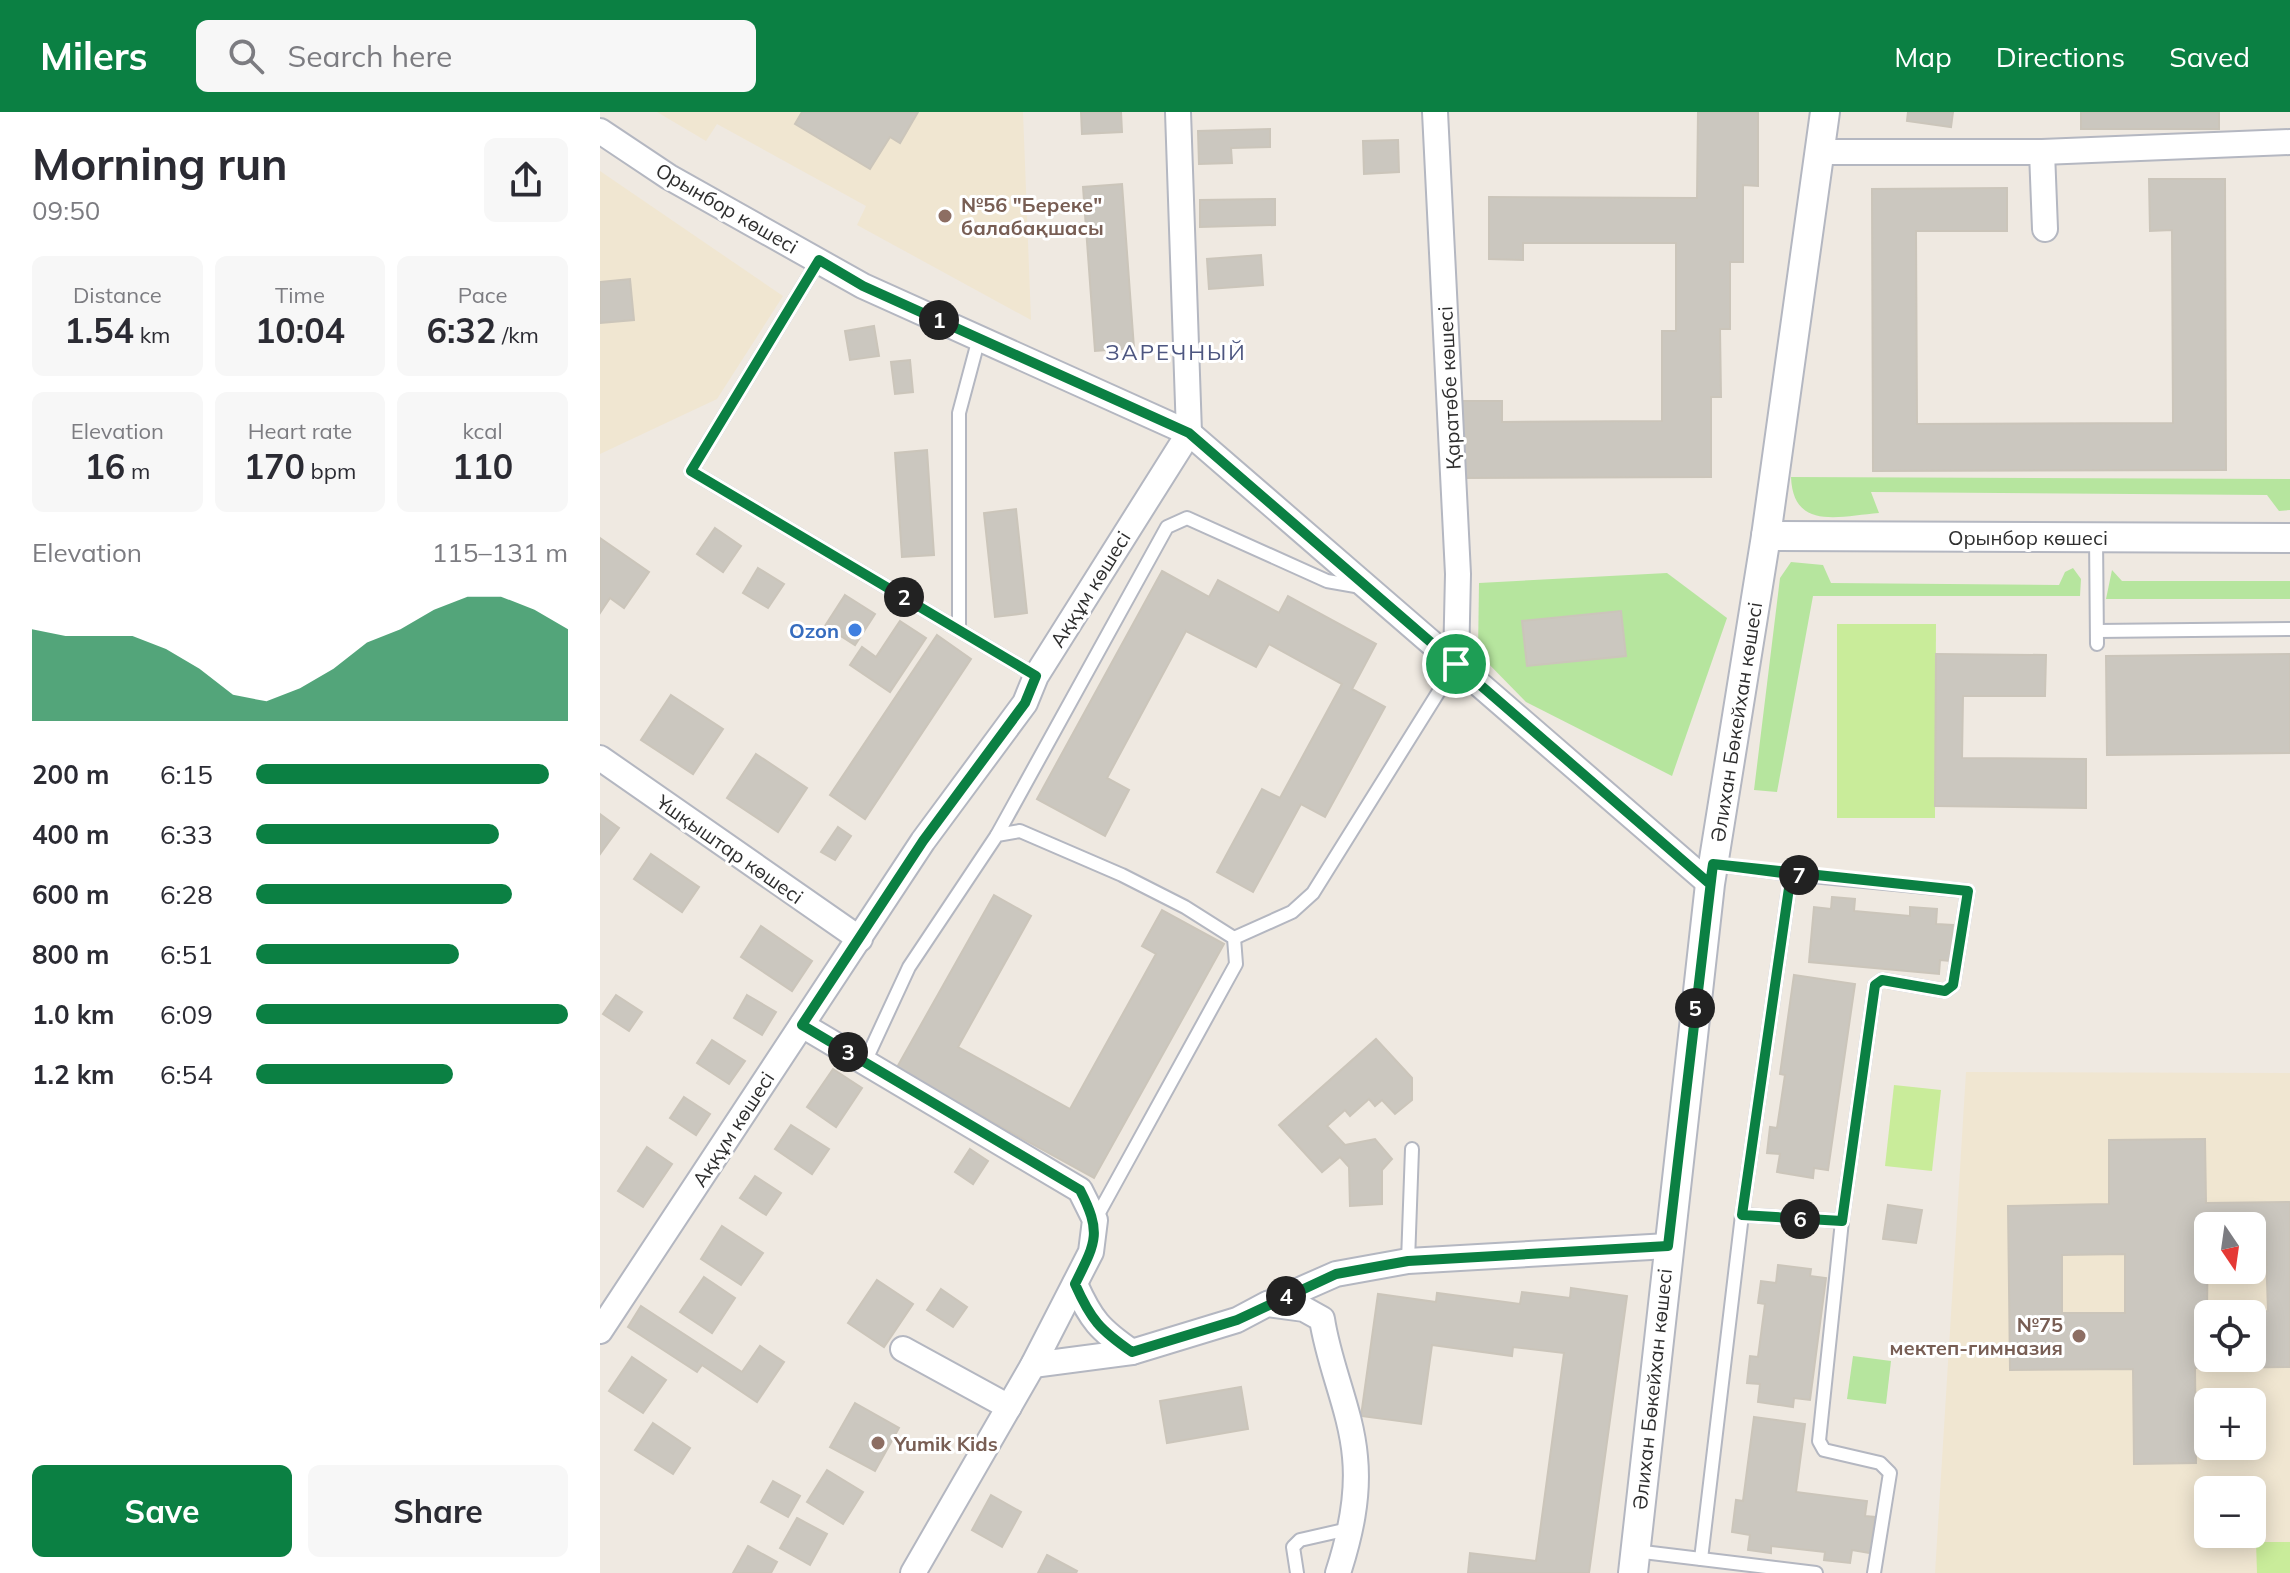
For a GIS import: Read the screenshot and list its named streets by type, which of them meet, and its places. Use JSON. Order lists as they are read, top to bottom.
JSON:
{
  "streets": {
    "street": [
      "Орынбор көшесі",
      "Қаратөбе көшесі",
      "Аққұм көшесі",
      "Әлихан Бөкейхан көшесі",
      "Ұшқыштар көшесі"
    ]
  },
  "crossings": [
    ["Орынбор көшесі", "Қаратөбе көшесі"],
    ["Орынбор көшесі", "Аққұм көшесі"],
    ["Орынбор көшесі", "Әлихан Бөкейхан көшесі"],
    ["Аққұм көшесі", "Ұшқыштар көшесі"]
  ],
  "districts": ["ЗАРЕЧНЫЙ"],
  "places": [
    "№56 \"Береке\" балабақшасы",
    "Ozon",
    "№75 мектеп-гимназия",
    "Yumik Kids"
  ],
  "north": "bottom",
  "page": {
    "header": "Milers",
    "search": "Search here",
    "nav": ["Map", "Directions", "Saved"],
    "heading": ["Morning run", "09:50"],
    "stats": [
      ["Distance", "1.54 km"],
      ["Time", "10:04"],
      ["Pace", "6:32 /km"],
      ["Elevation", "16 m"],
      ["Heart rate", "170 bpm"],
      ["kcal", "110"]
    ],
    "pins": [
      "1",
      "2",
      "7",
      "5",
      "3",
      "6",
      "4"
    ],
    "chart": ["Elevation", "115–131 m"],
    "list": [
      {
        "name": "200 m",
        "note": "6:15"
      },
      {
        "name": "400 m",
        "note": "6:33"
      },
      {
        "name": "600 m",
        "note": "6:28"
      },
      {
        "name": "800 m",
        "note": "6:51"
      },
      {
        "name": "1.0 km",
        "note": "6:09"
      },
      {
        "name": "1.2 km",
        "note": "6:54"
      }
    ],
    "map_buttons": ["+", "−"],
    "buttons": ["Save", "Share"]
  }
}
